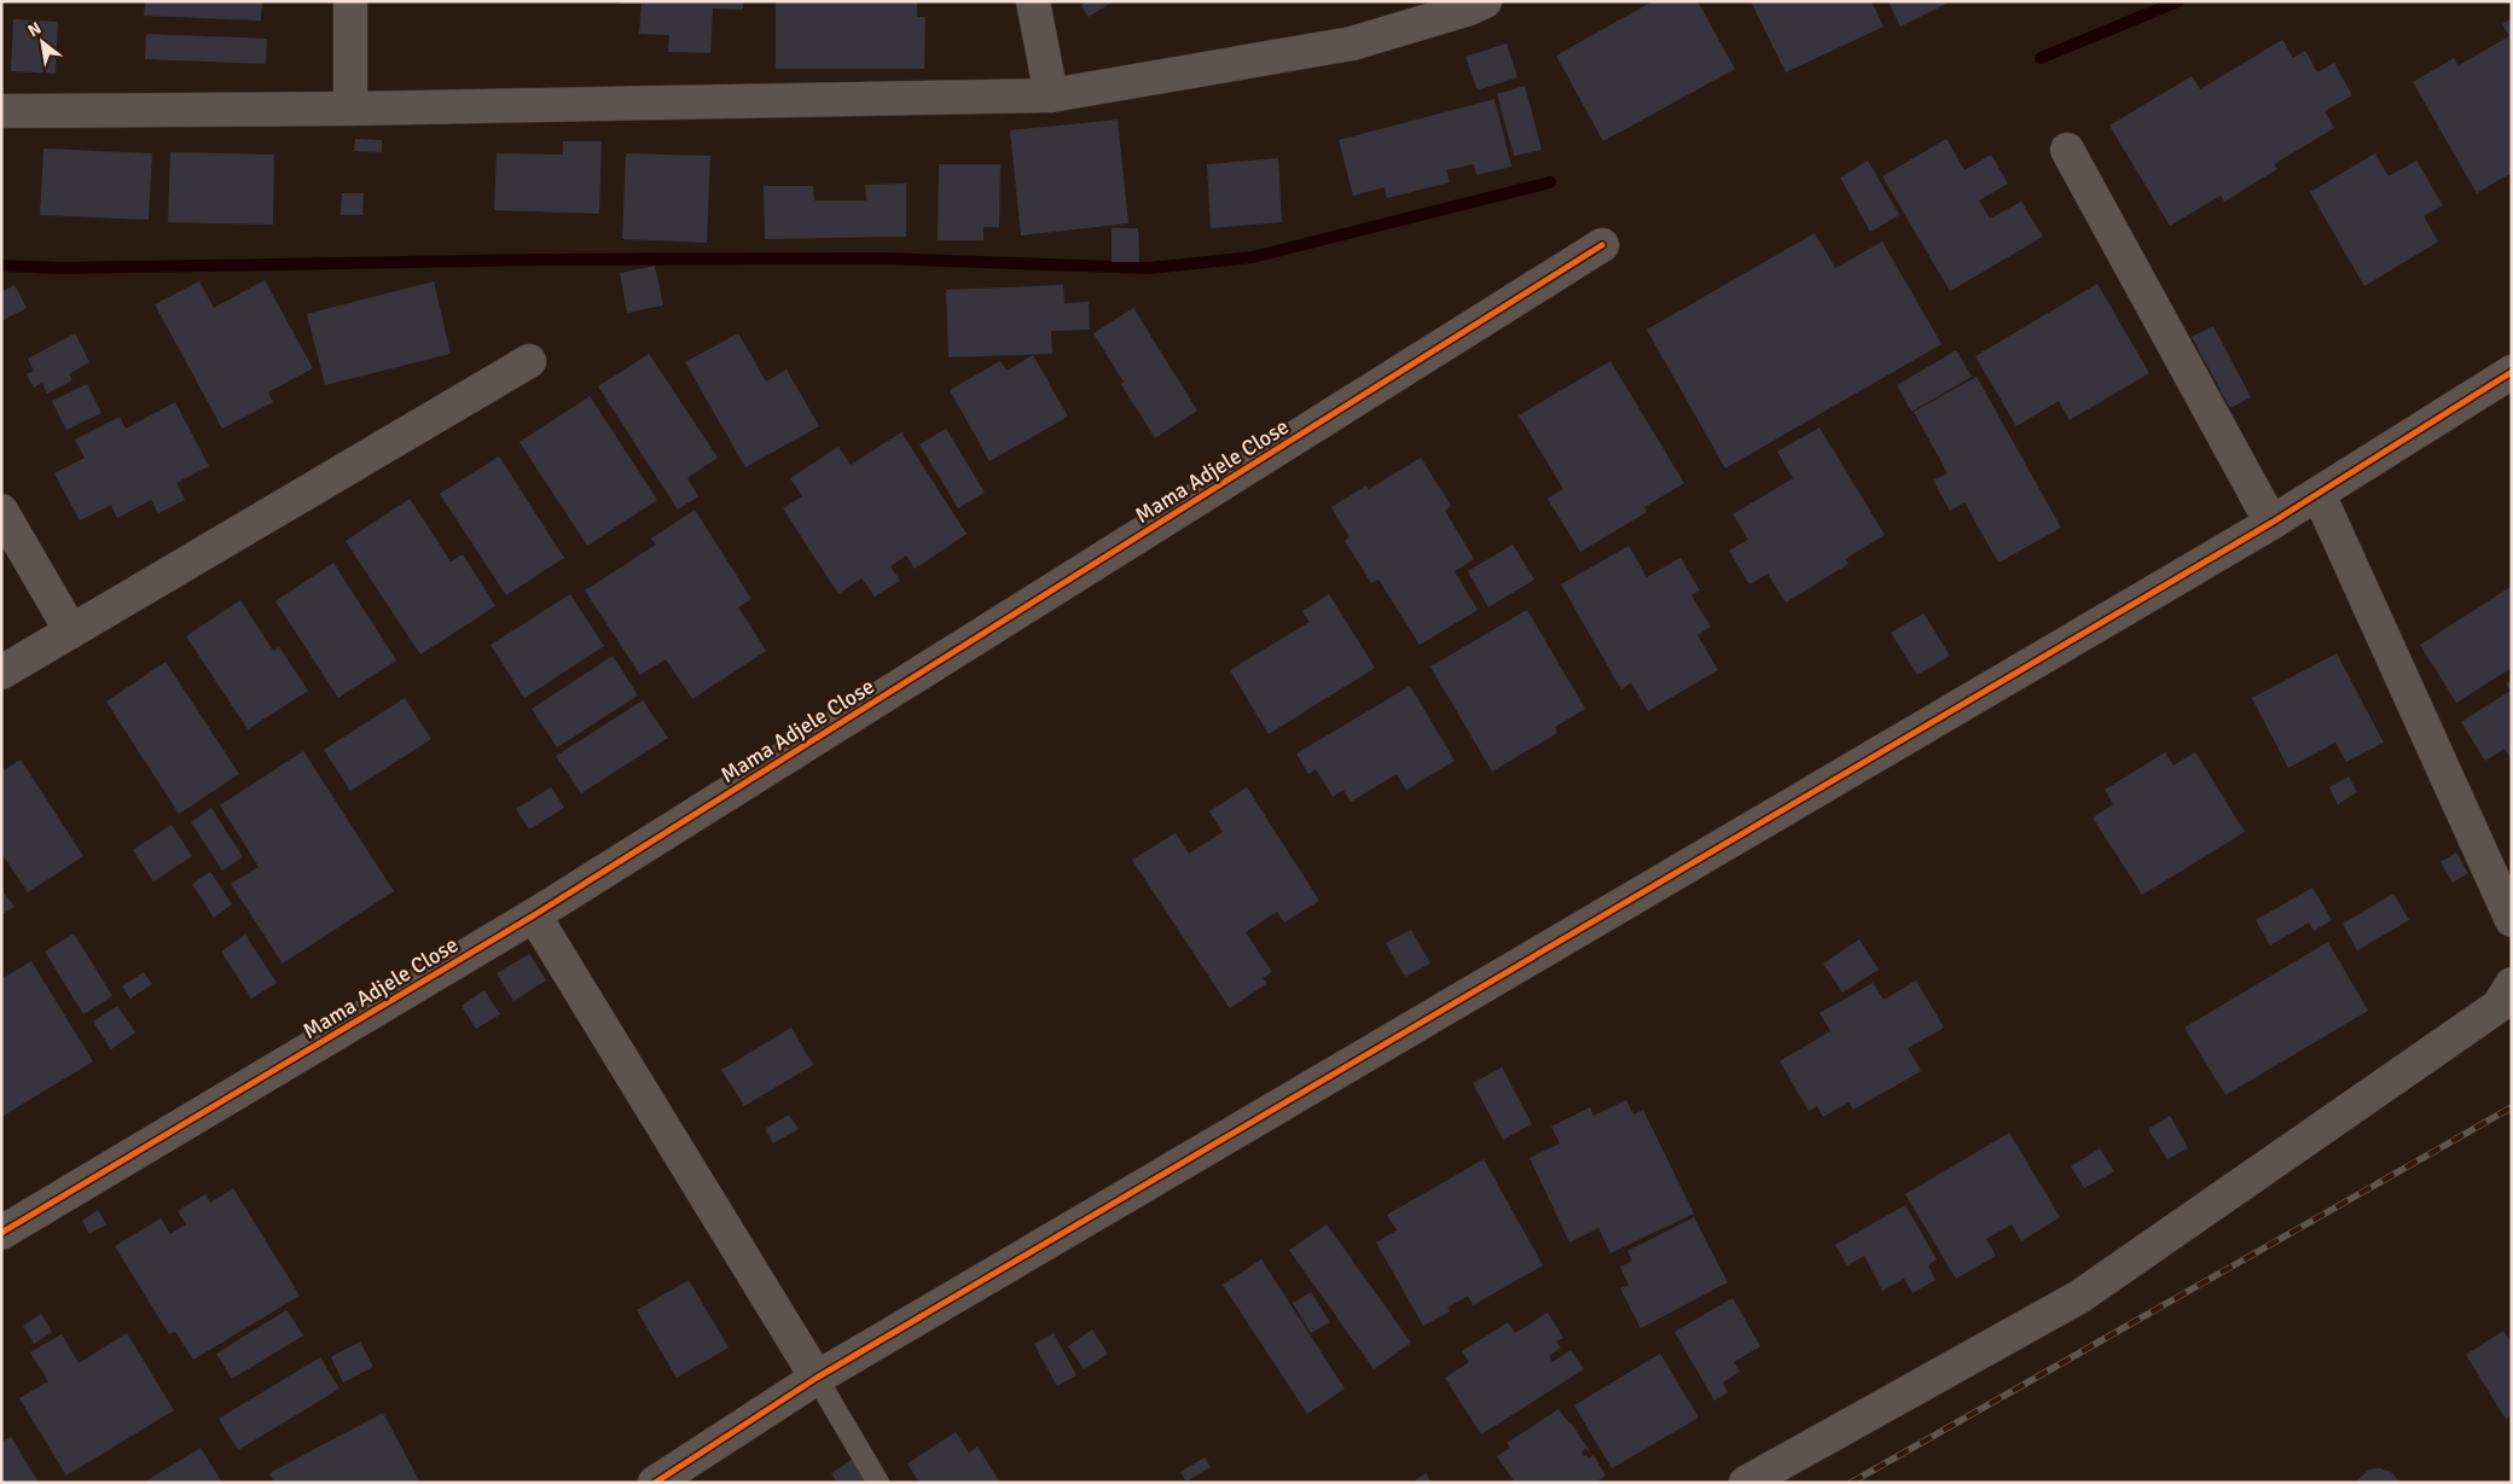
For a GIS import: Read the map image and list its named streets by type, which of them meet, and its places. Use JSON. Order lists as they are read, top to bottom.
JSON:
{
  "streets": {
    "street": ["Mama Adjele Close"]
  },
  "north": "top left"
}
